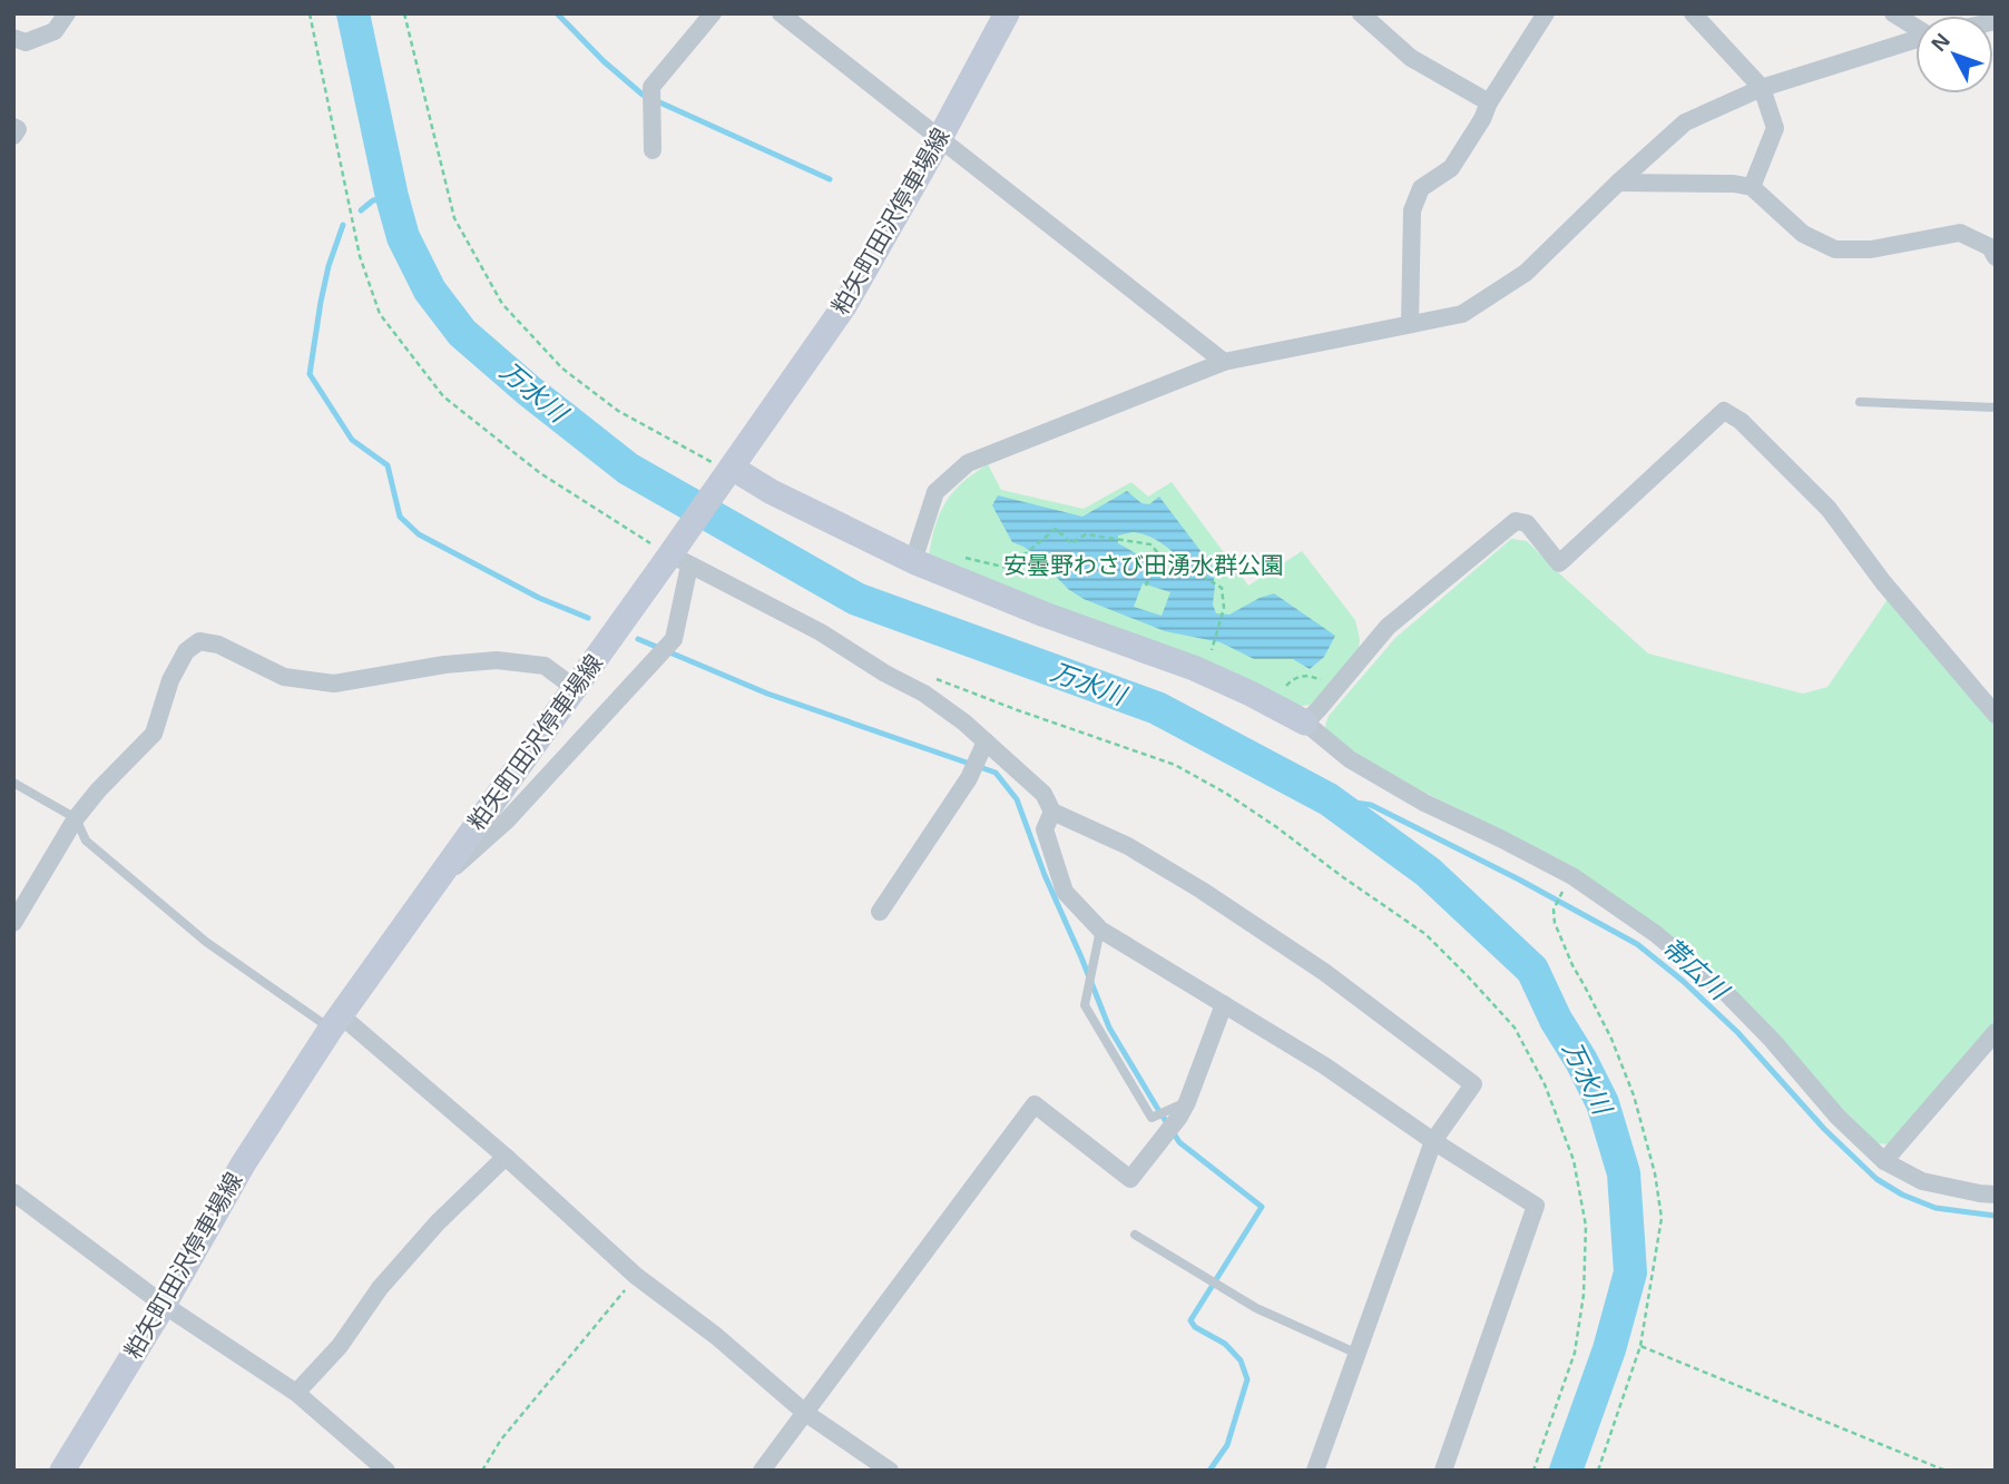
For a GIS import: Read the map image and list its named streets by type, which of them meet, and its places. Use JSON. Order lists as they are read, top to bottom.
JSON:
{
  "streets": {
    "main road": ["粕矢町田沢停車場線"]
  },
  "water": ["万水川", "帯広川"],
  "parks": ["安曇野わさび田湧水群公園"],
  "north": "top left"
}
